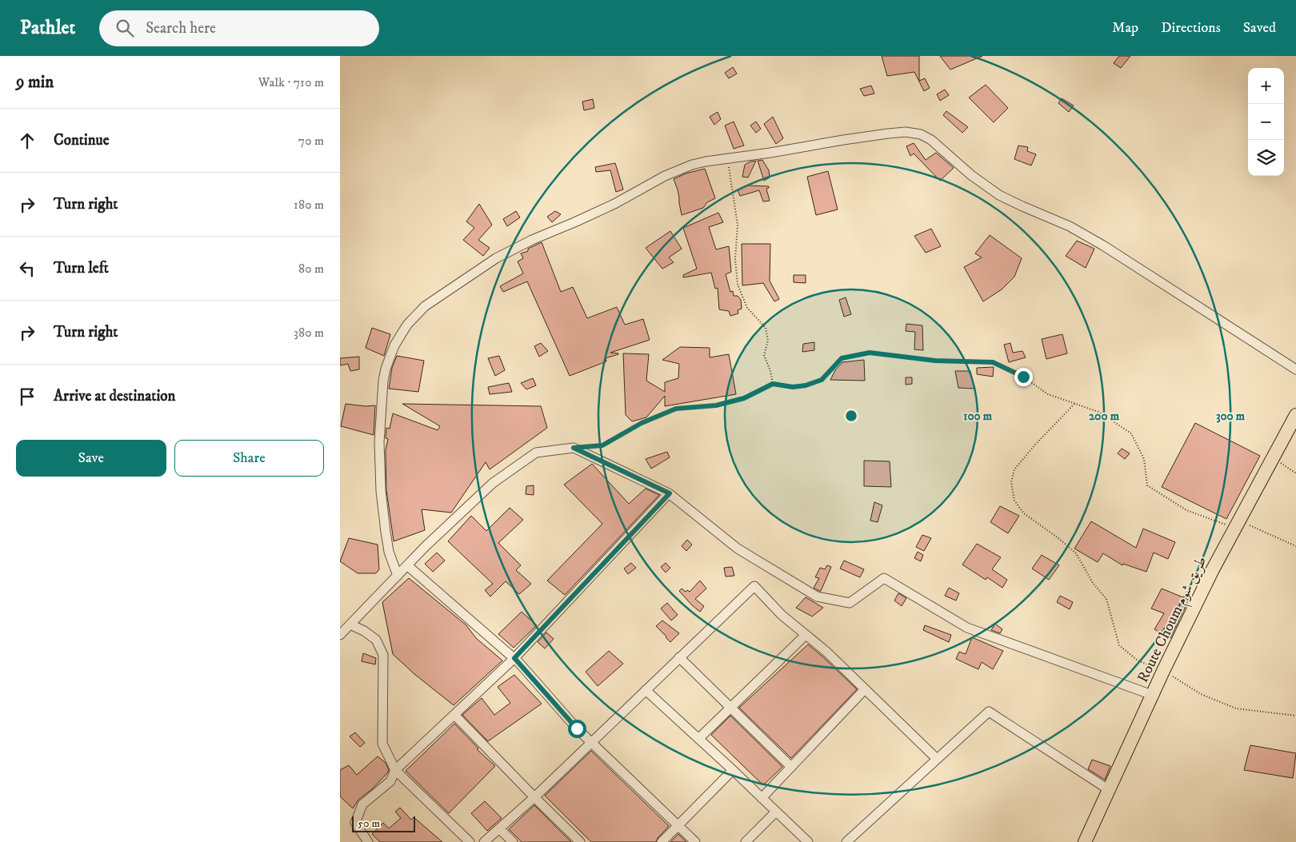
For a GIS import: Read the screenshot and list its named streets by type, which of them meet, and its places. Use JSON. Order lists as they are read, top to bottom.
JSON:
{
  "streets": {
    "highway": ["Route Choum طريق شوم"]
  },
  "scale_bar": "50 m",
  "page": {
    "header": "Pathlet",
    "search": "Search here",
    "nav": ["Map", "Directions", "Saved"],
    "heading": ["9 min", "Walk · 710 m"],
    "map_buttons": ["+", "−"],
    "list": [
      ["Continue", "70 m"],
      ["Turn right", "180 m"],
      ["Turn left", "80 m"],
      ["Turn right", "380 m"],
      "Arrive at destination"
    ],
    "buttons": ["Save", "Share"],
    "scale": "50 m"
  },
  "rings": ["100 m", "200 m", "300 m"]
}
